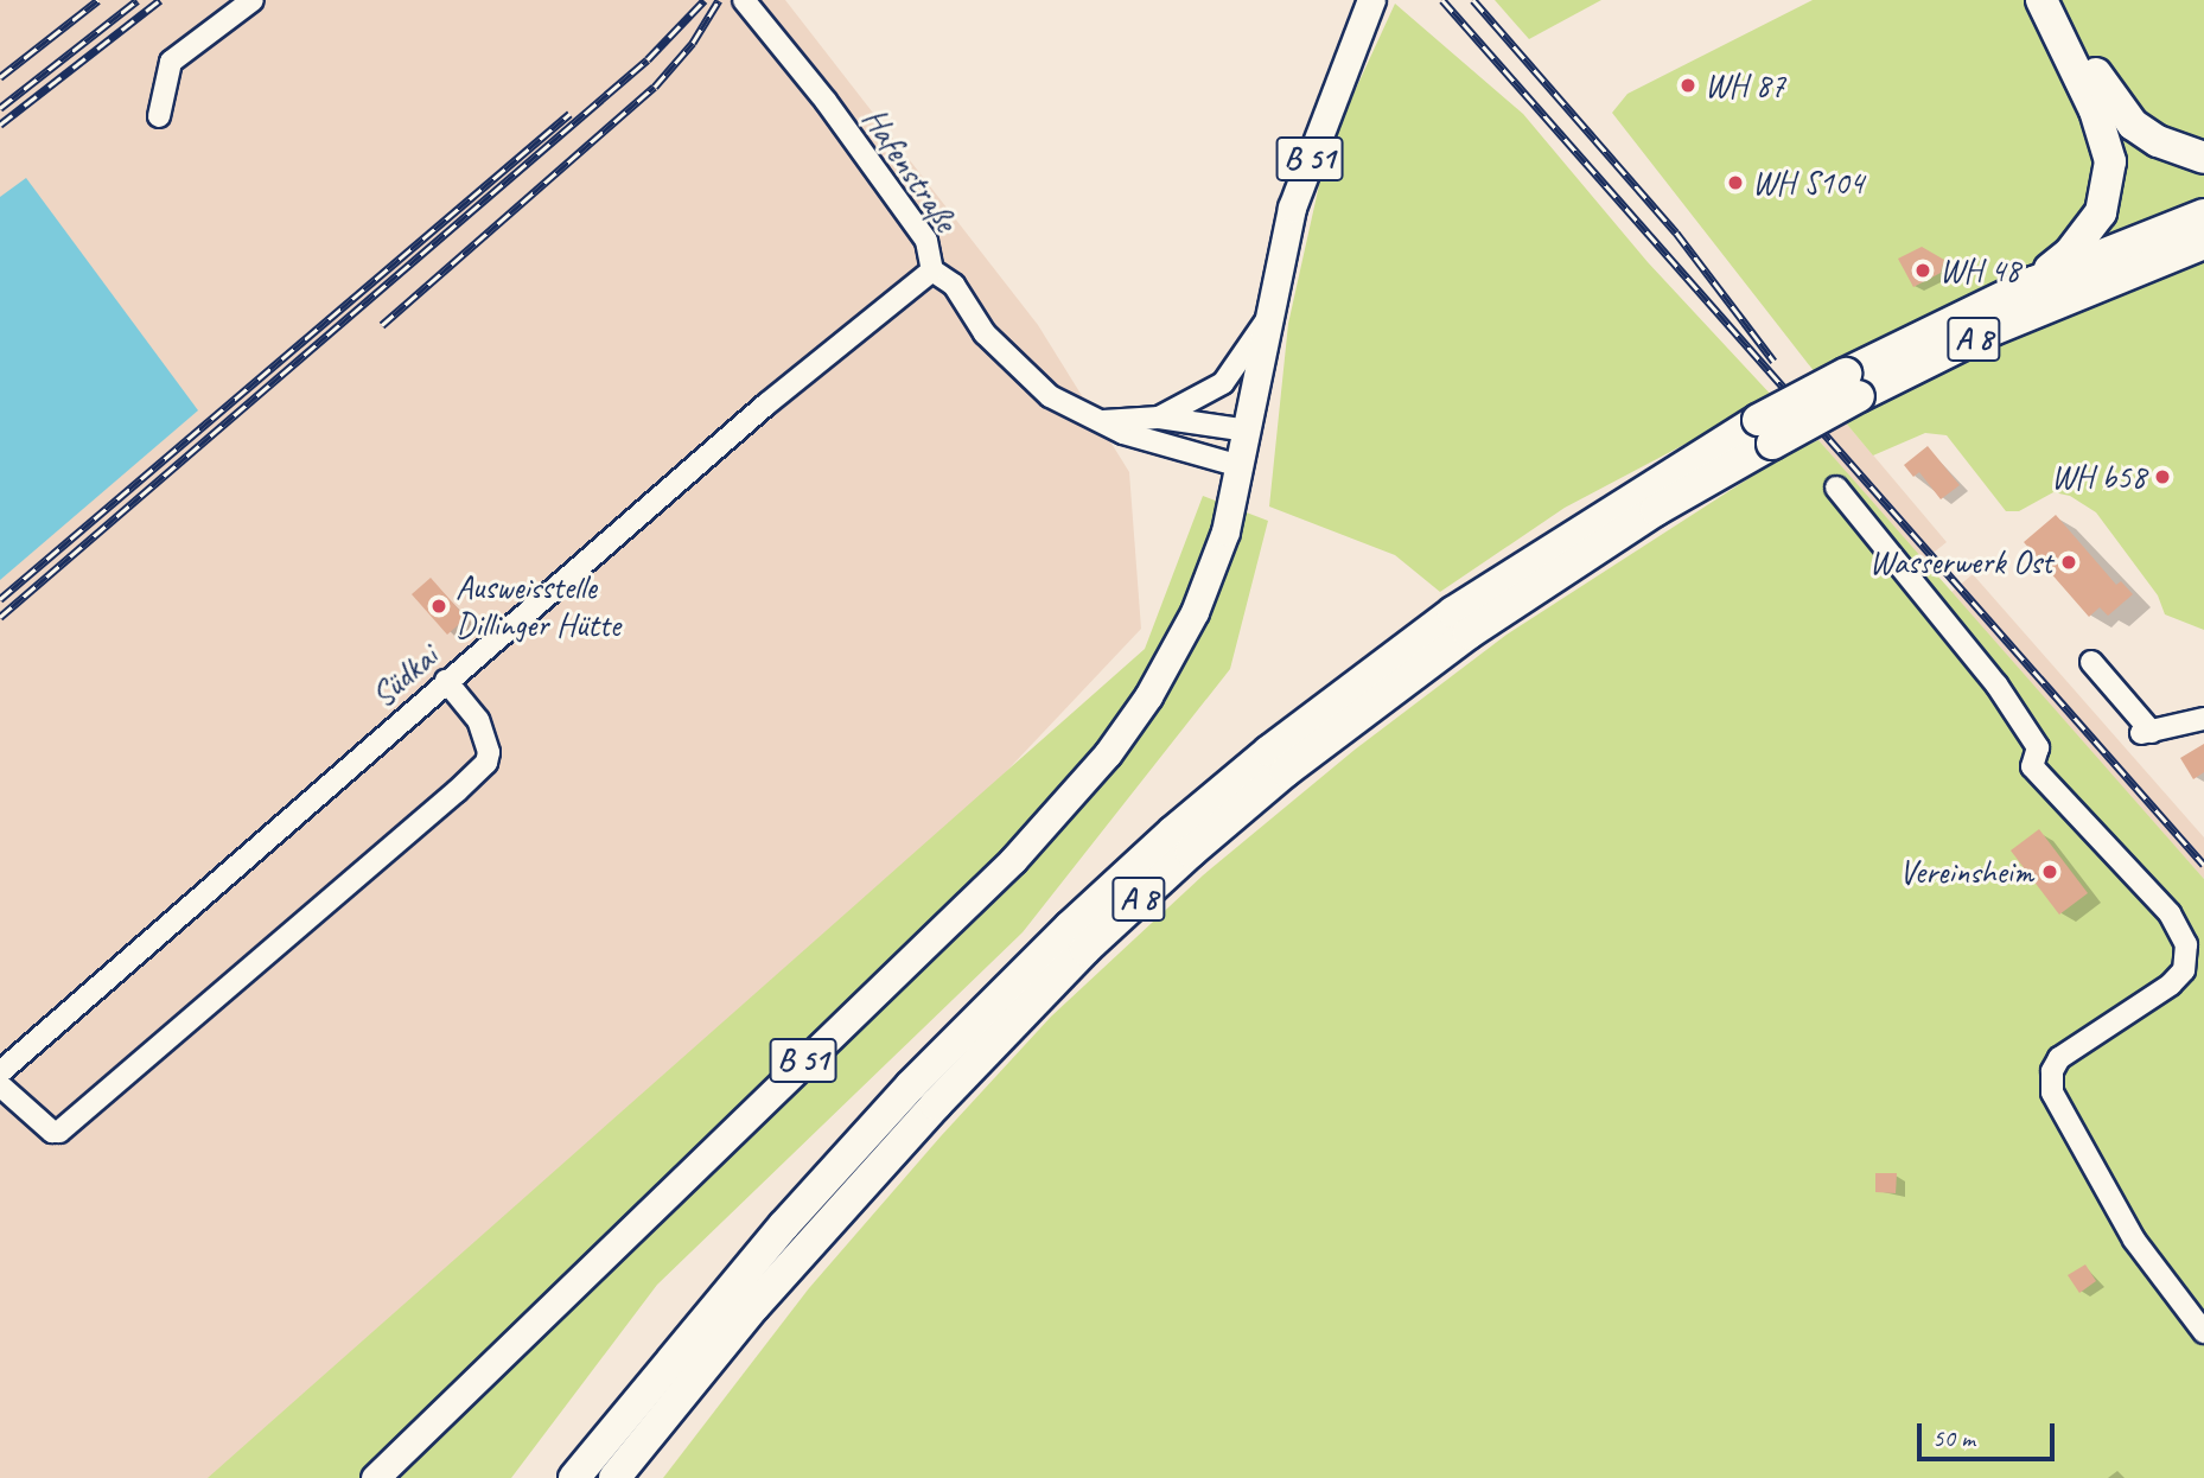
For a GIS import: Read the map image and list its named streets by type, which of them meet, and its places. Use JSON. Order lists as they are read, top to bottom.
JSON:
{
  "streets": {
    "highway": ["A 8"],
    "main road": ["B 51"],
    "street": ["Hafenstraße", "Südkai"]
  },
  "crossings": [
    ["B 51", "Hafenstraße"],
    ["Hafenstraße", "Südkai"]
  ],
  "places": [
    "WH 87",
    "WH S104",
    "WH 48",
    "WH b58",
    "Wasserwerk Ost",
    "Ausweisstelle Dillinger Hütte",
    "Vereinsheim"
  ],
  "scale_bar": "50 m"
}
